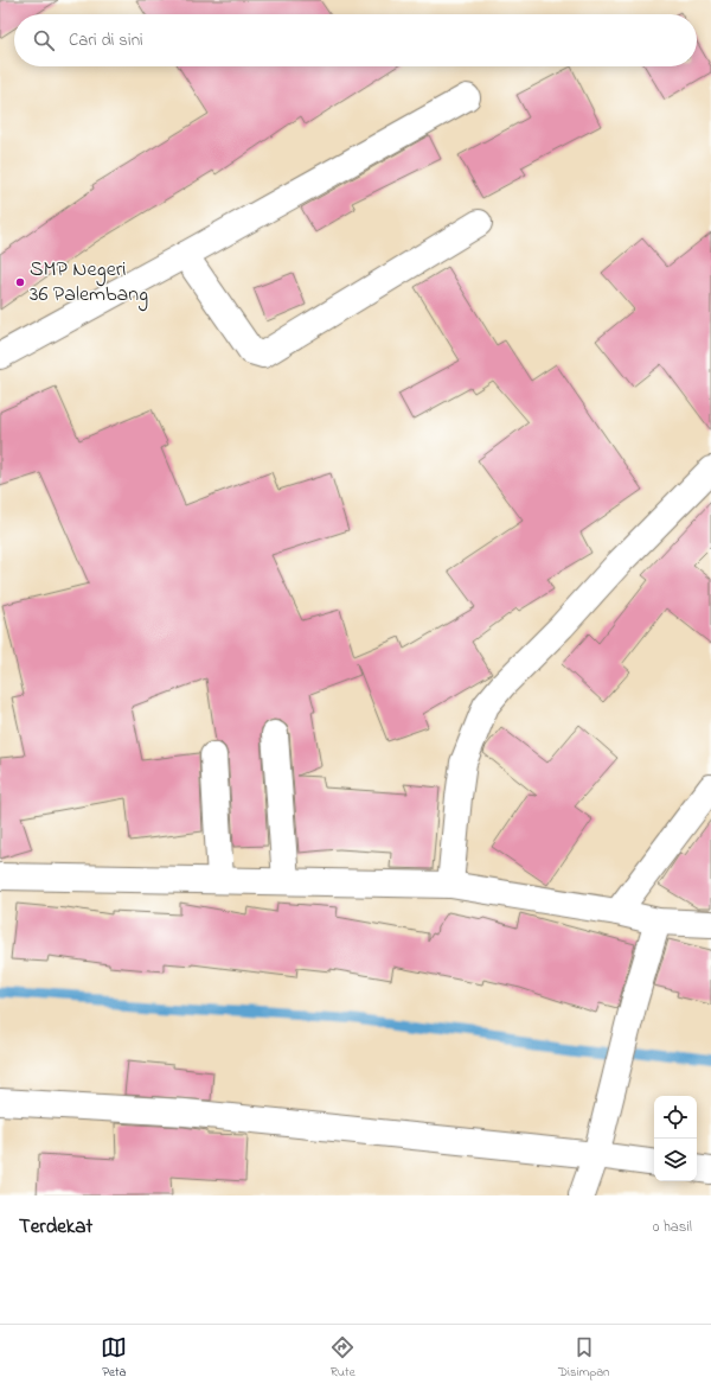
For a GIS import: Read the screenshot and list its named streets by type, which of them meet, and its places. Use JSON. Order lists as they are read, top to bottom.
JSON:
{
  "places": ["SMP Negeri 36 Palembang"],
  "page": {
    "search": "Cari di sini",
    "heading": ["Terdekat", "0 hasil"],
    "nav": ["Peta", "Rute", "Disimpan"]
  }
}
